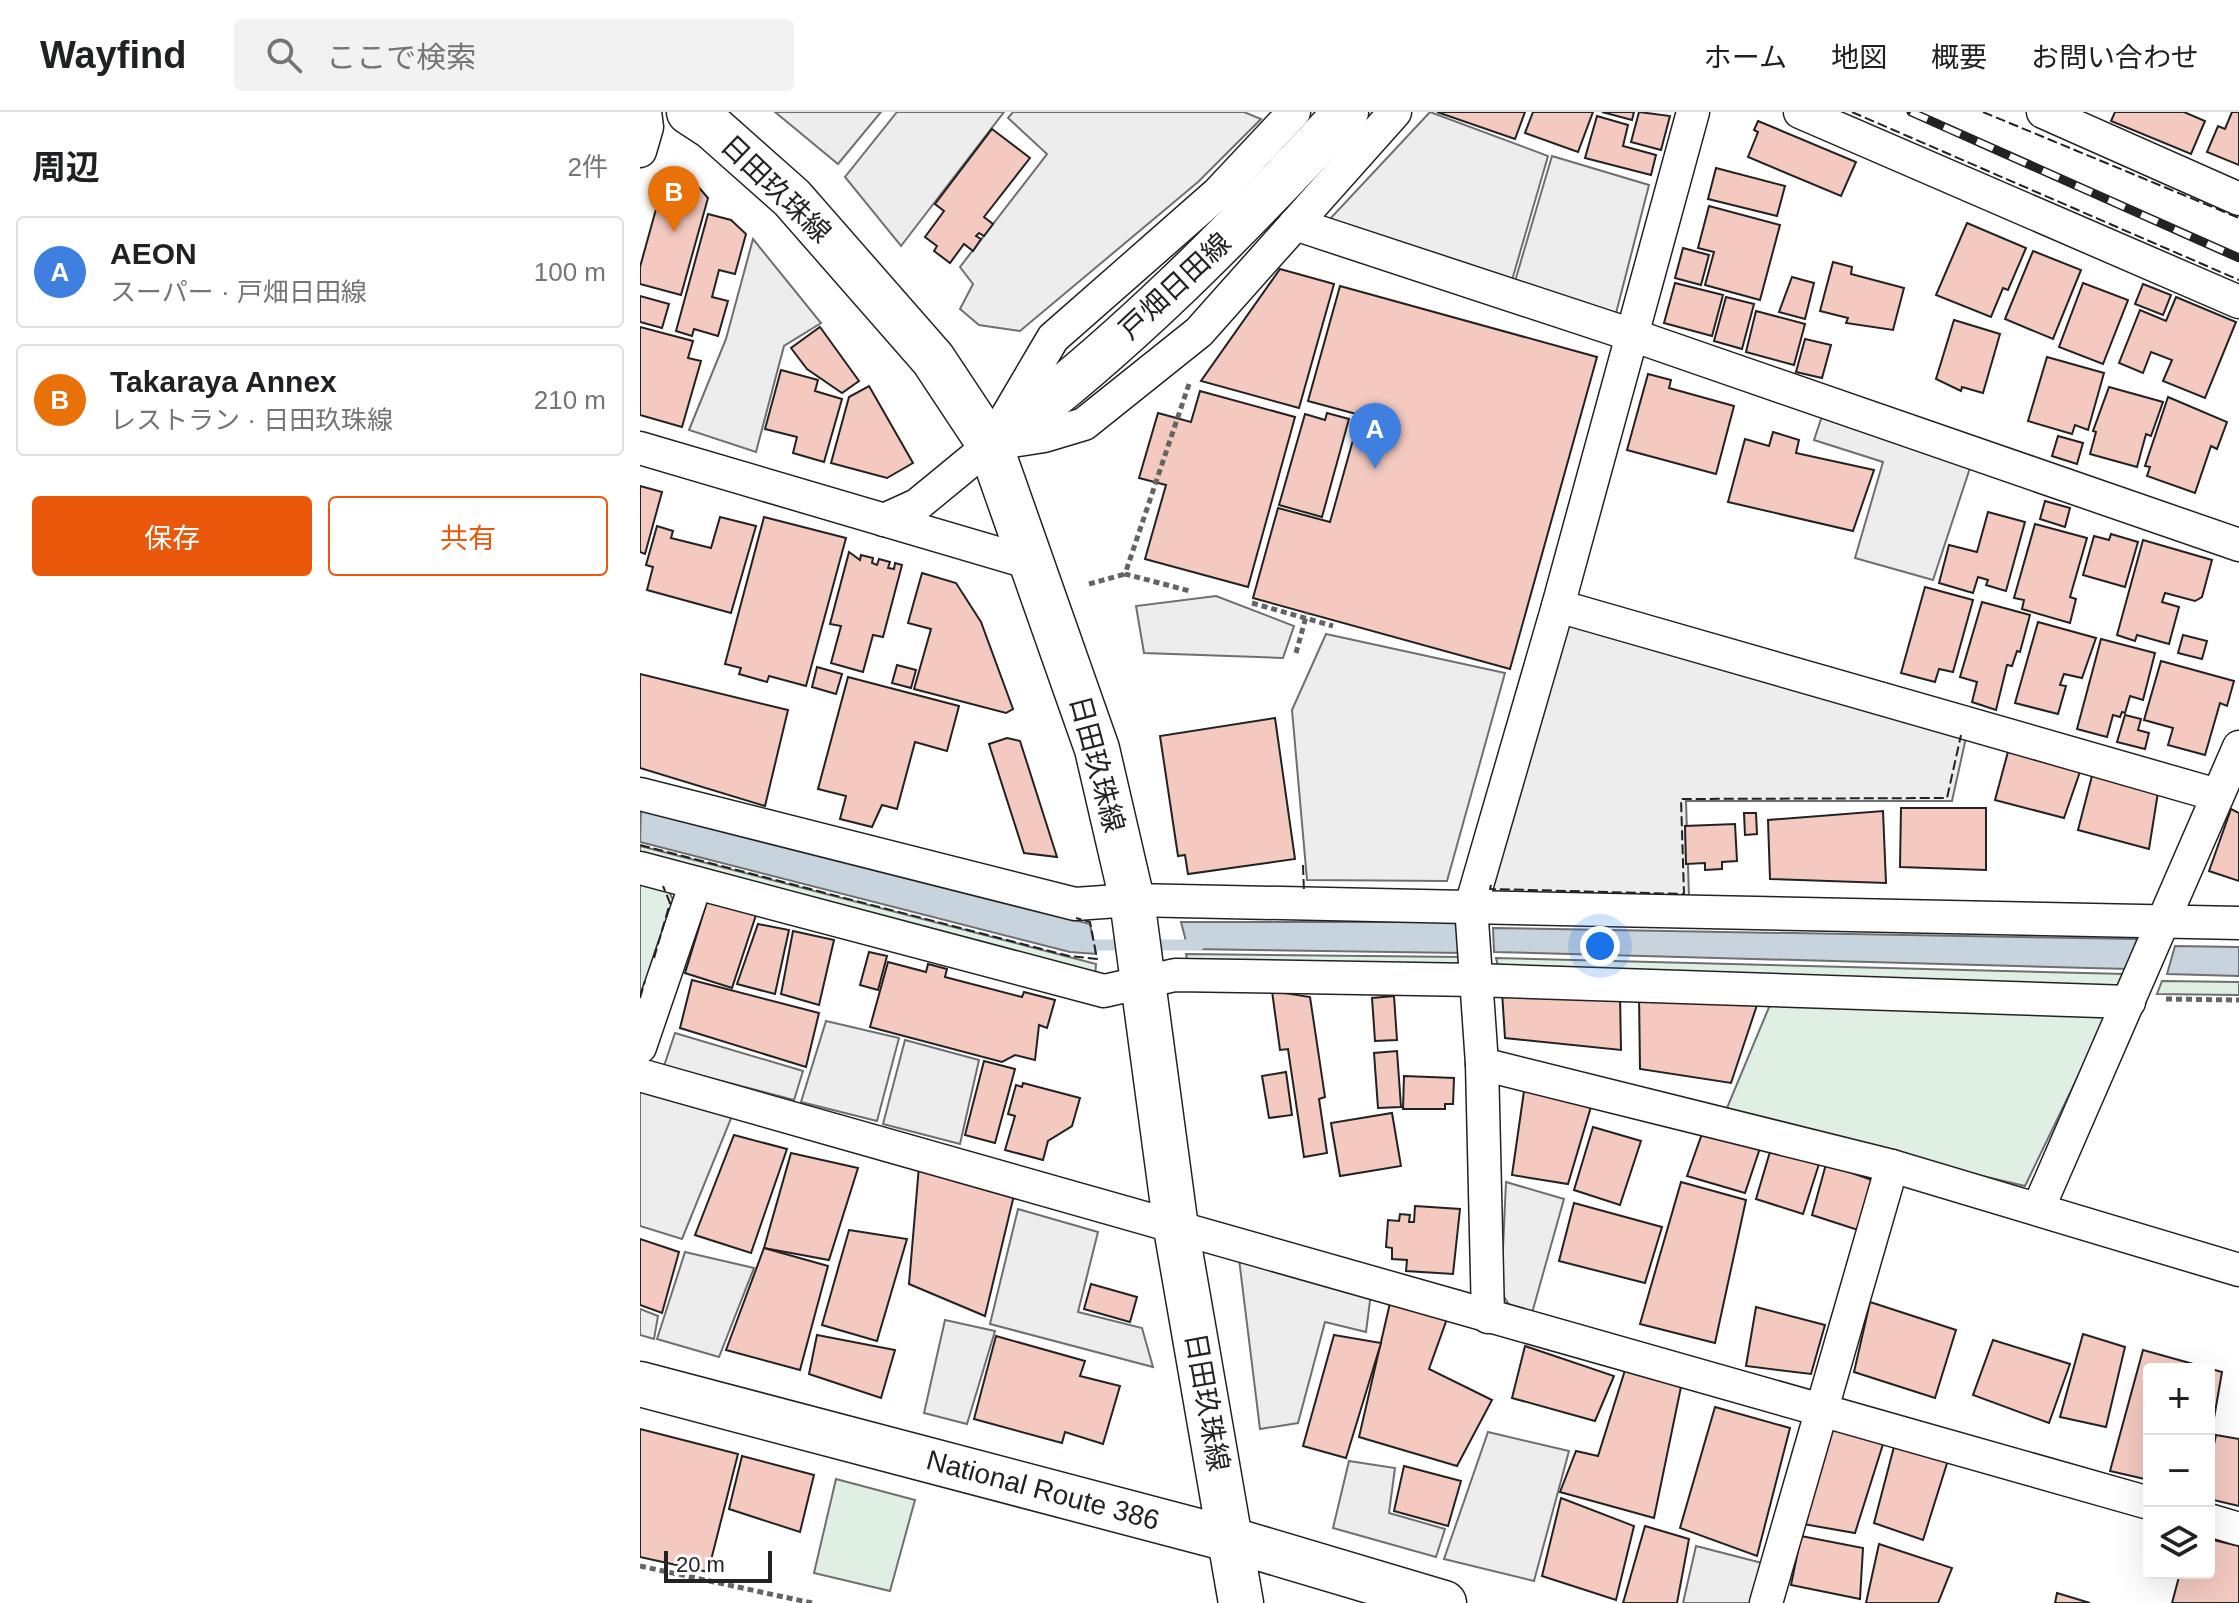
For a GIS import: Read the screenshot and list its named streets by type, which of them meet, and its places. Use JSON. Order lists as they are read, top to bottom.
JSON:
{
  "streets": {
    "main road": ["日田玖珠線", "戸畑日田線", "National Route 386"]
  },
  "crossings": [
    ["日田玖珠線", "戸畑日田線"],
    ["日田玖珠線", "National Route 386"]
  ],
  "scale_bar": "20 m",
  "page": {
    "header": "Wayfind",
    "search": "ここで検索",
    "nav": [
      "ホーム",
      "地図",
      "概要",
      "お問い合わせ"
    ],
    "heading": ["周辺", "2件"],
    "pins": ["B", "A"],
    "list": [
      {
        "mark": "A",
        "name": "AEON",
        "note": "スーパー · 戸畑日田線",
        "value": "100 m"
      },
      {
        "mark": "B",
        "name": "Takaraya Annex",
        "note": "レストラン · 日田玖珠線",
        "value": "210 m"
      }
    ],
    "buttons": ["保存", "共有"],
    "map_buttons": ["+", "−"],
    "scale": "20 m"
  }
}
